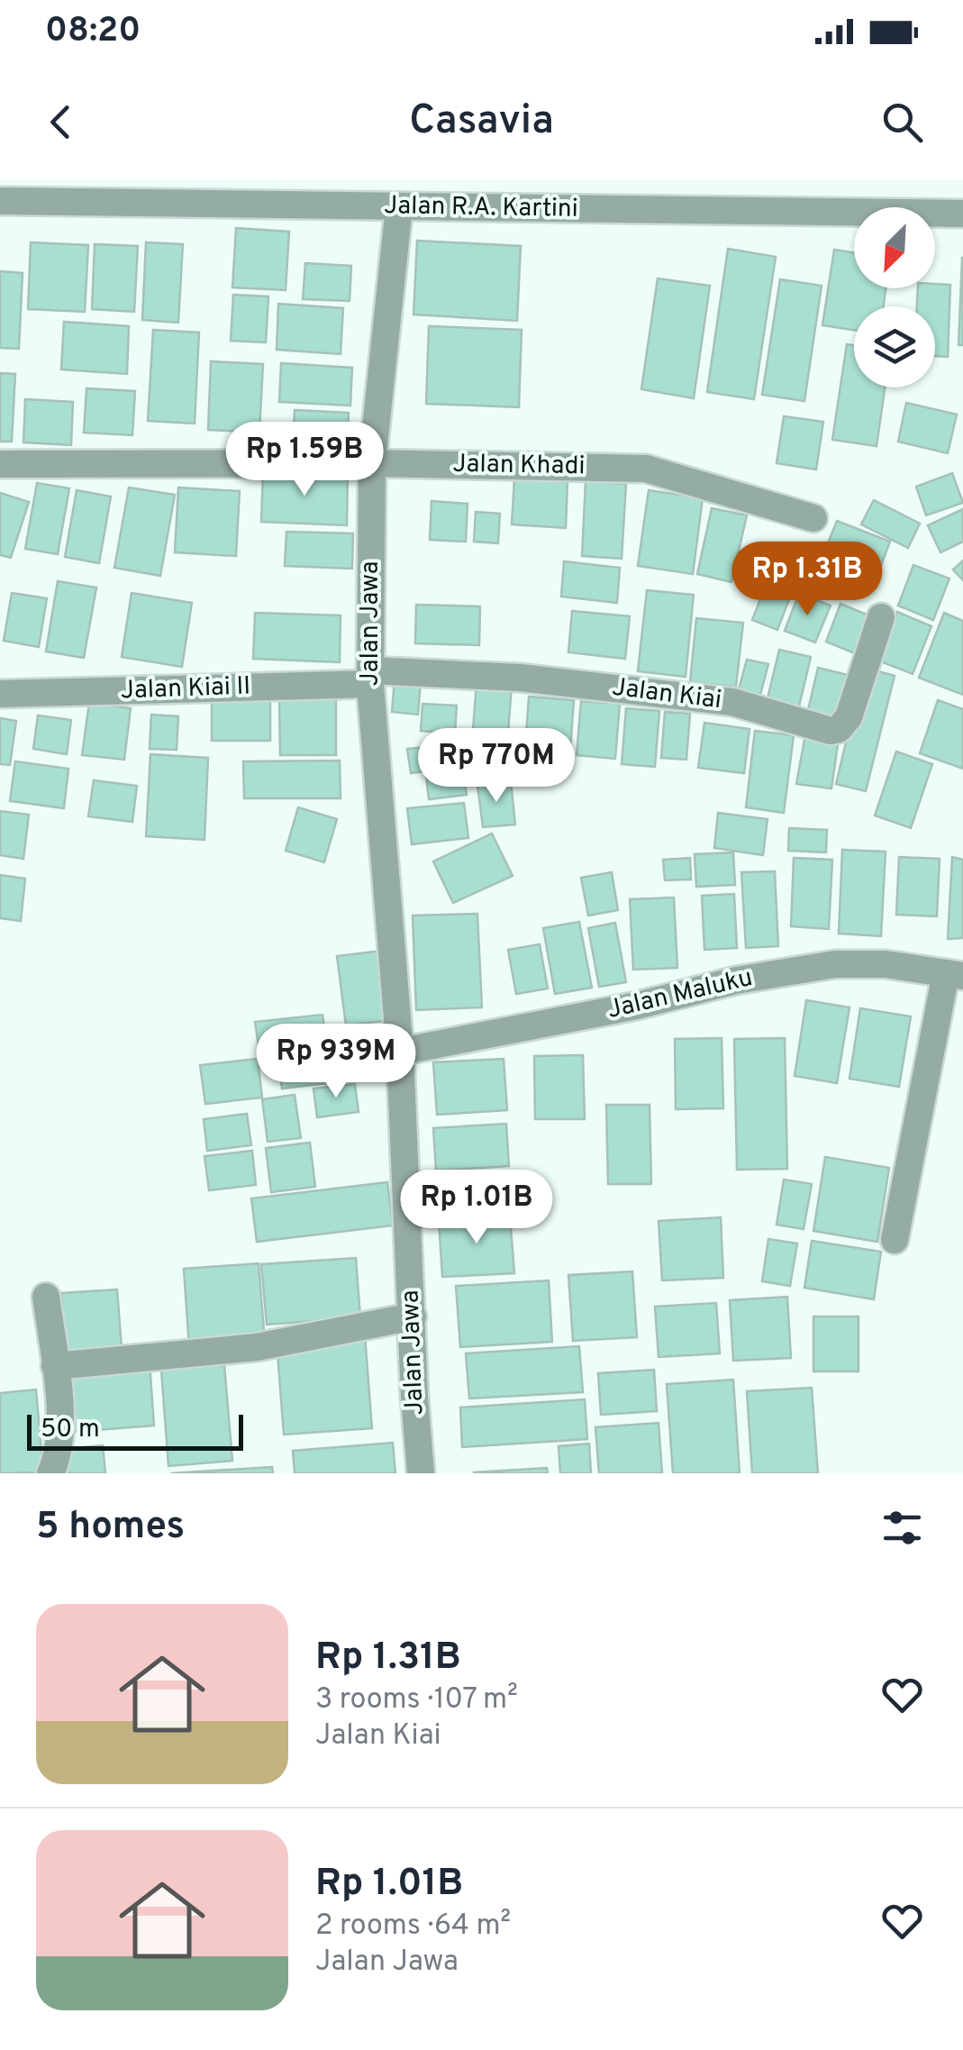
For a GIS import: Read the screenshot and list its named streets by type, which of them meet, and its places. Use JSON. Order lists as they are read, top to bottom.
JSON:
{
  "streets": {
    "street": [
      "Jalan R.A. Kartini",
      "Jalan Khadi",
      "Jalan Jawa",
      "Jalan Kiai II",
      "Jalan Kiai",
      "Jalan Maluku"
    ]
  },
  "crossings": [
    ["Jalan R.A. Kartini", "Jalan Jawa"],
    ["Jalan Khadi", "Jalan Jawa"],
    ["Jalan Jawa", "Jalan Kiai II"],
    ["Jalan Jawa", "Jalan Kiai"],
    ["Jalan Jawa", "Jalan Maluku"],
    ["Jalan Kiai II", "Jalan Kiai"]
  ],
  "scale_bar": "50 m",
  "north": "bottom left",
  "page": {
    "status": "08:20",
    "header": "Casavia",
    "price": [
      "Rp 1.59B",
      "Rp 1.31B",
      "Rp 770M",
      "Rp 939M",
      "Rp 1.01B"
    ],
    "scale": "50 m",
    "heading": "5 homes",
    "list": [
      {
        "name": "Rp 1.31B",
        "note": "3 rooms · 107 m² · Jalan Kiai"
      },
      {
        "name": "Rp 1.01B",
        "note": "2 rooms · 64 m² · Jalan Jawa"
      }
    ]
  }
}
